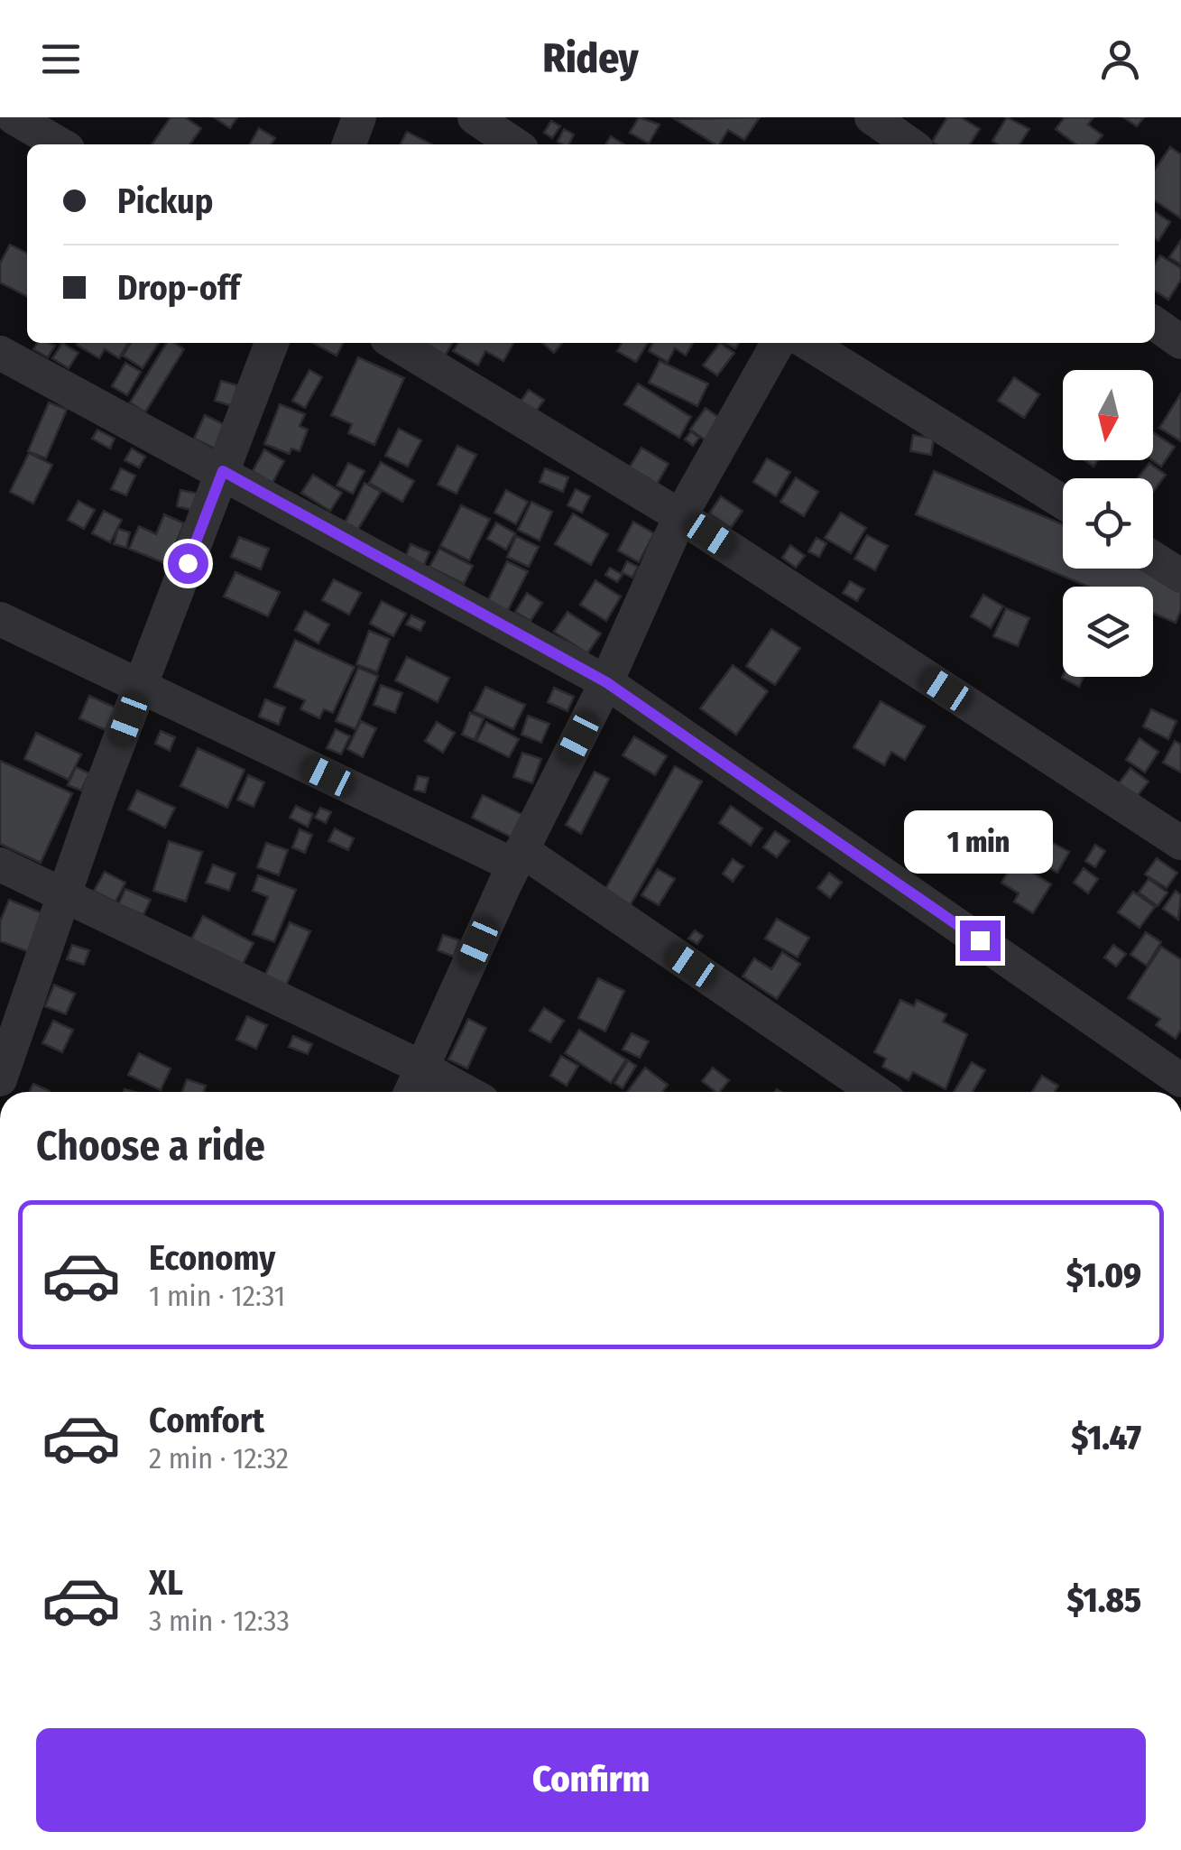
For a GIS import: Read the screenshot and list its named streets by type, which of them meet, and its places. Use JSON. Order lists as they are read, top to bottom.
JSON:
{
  "north": "bottom",
  "page": {
    "header": "Ridey",
    "banner": ["Pickup", "Drop-off"],
    "bubble": "1 min",
    "heading": "Choose a ride",
    "list": [
      {
        "name": "Economy",
        "note": "1 min · 12:31",
        "value": "$1.09"
      },
      {
        "name": "Comfort",
        "note": "2 min · 12:32",
        "value": "$1.47"
      },
      {
        "name": "XL",
        "note": "3 min · 12:33",
        "value": "$1.85"
      }
    ],
    "buttons": "Confirm"
  }
}
